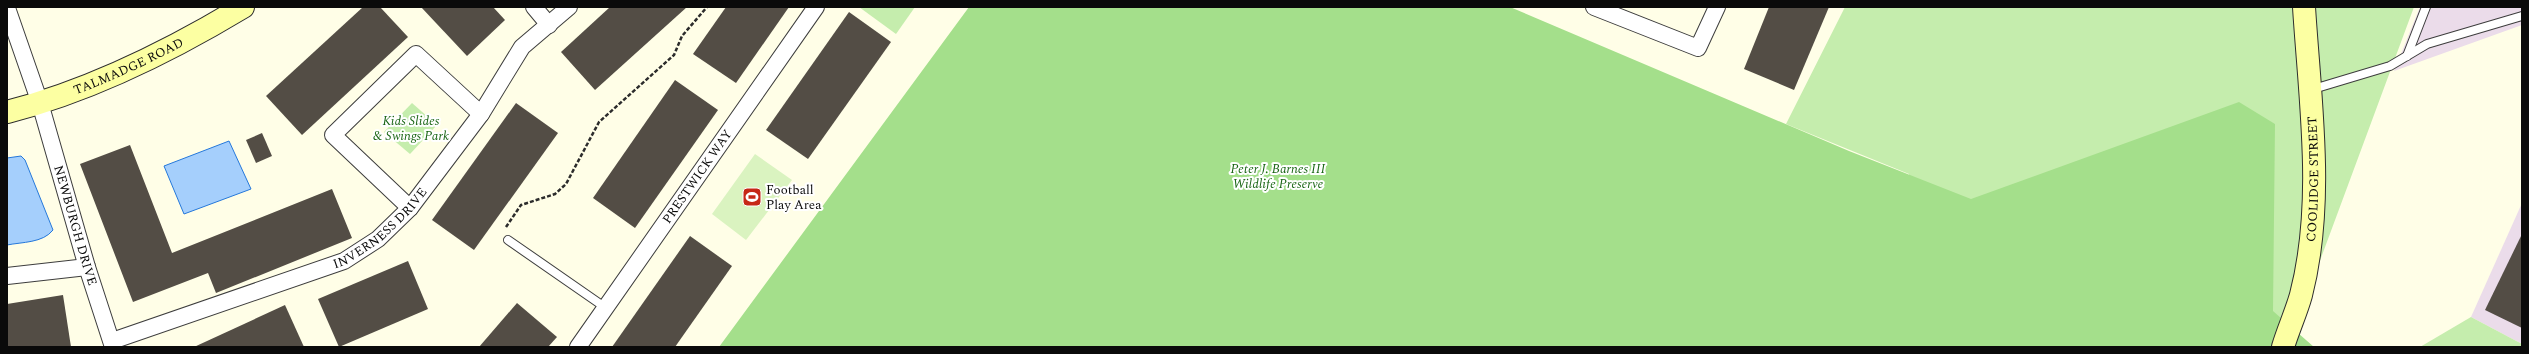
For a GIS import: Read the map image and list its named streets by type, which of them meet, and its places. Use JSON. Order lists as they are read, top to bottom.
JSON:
{
  "streets": {
    "street": [
      "TALMADGE ROAD",
      "PRESTWICK WAY",
      "COOLIDGE STREET",
      "NEWBURGH DRIVE",
      "INVERNESS DRIVE"
    ]
  },
  "crossings": [
    ["TALMADGE ROAD", "NEWBURGH DRIVE"],
    ["NEWBURGH DRIVE", "INVERNESS DRIVE"]
  ],
  "parks": ["Kids Slides & Swings Park", "Peter J. Barnes III Wildlife Preserve"],
  "places": {
    "sports": ["Football Play Area"]
  }
}
